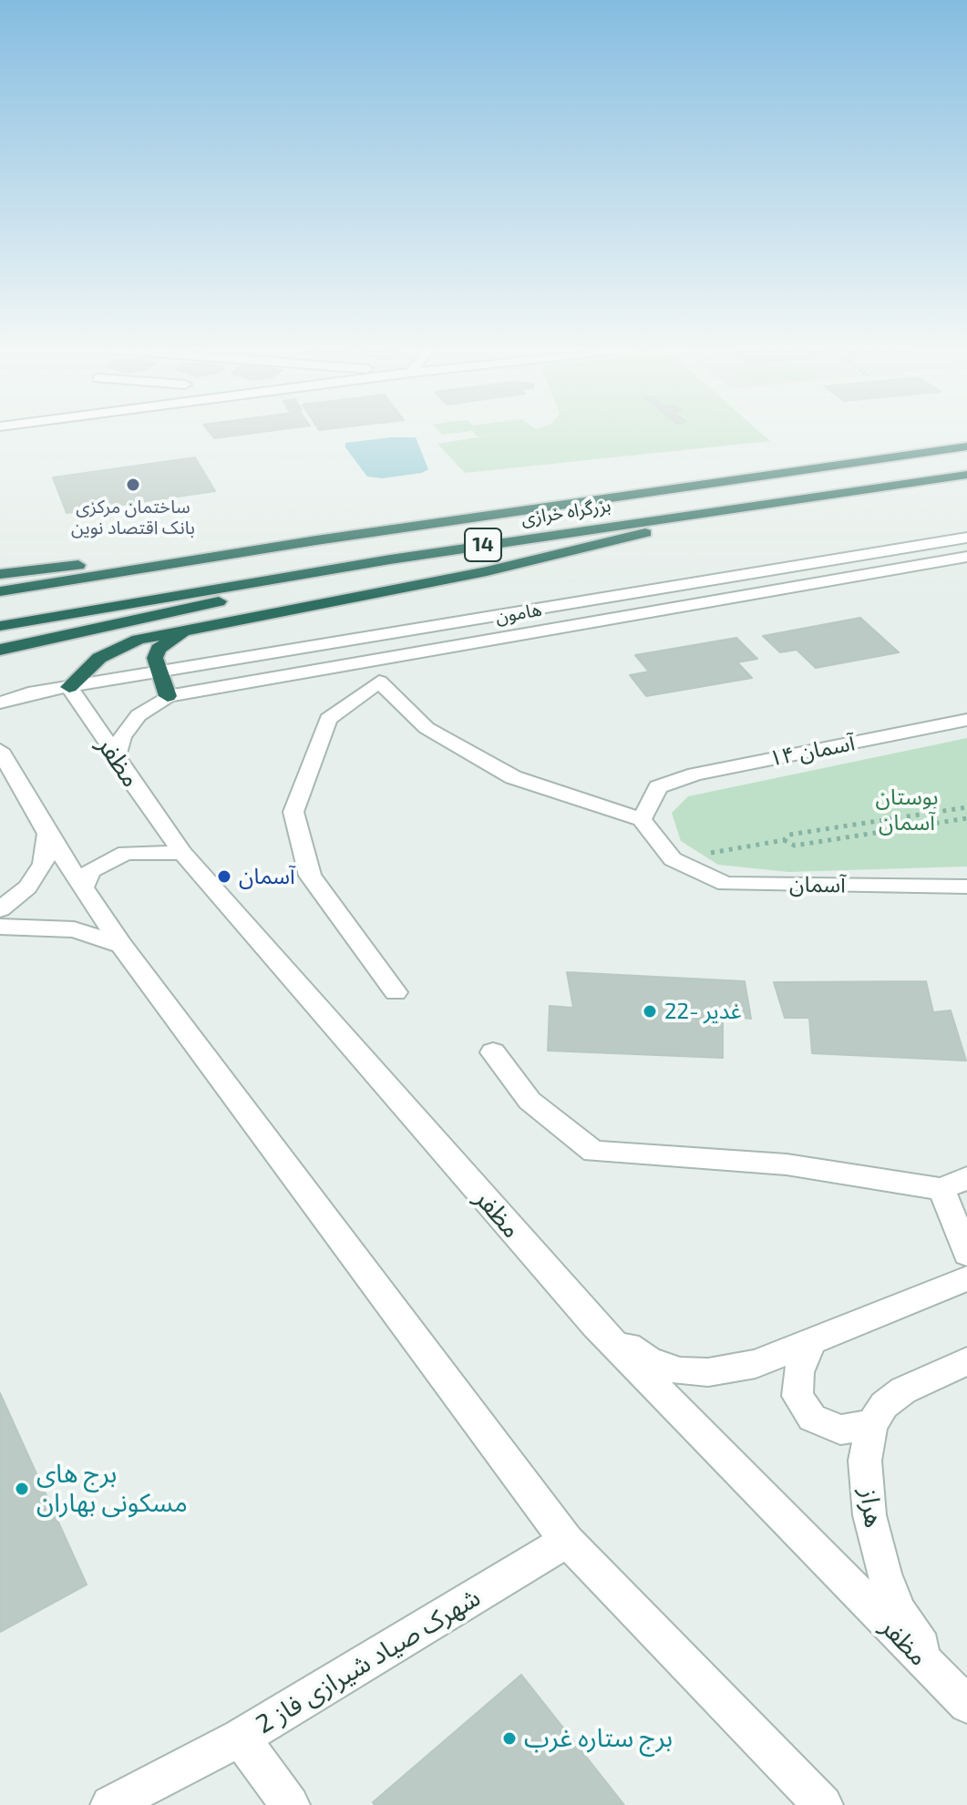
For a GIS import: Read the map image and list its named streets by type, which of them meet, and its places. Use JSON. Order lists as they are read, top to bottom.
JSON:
{
  "streets": {
    "highway": ["بزرگراه خرازی", "14"],
    "street": [
      "هامون",
      "آسمان ۱۴",
      "مظفر",
      "آسمان",
      "هراز",
      "شهرک صیاد شیرازی فاز 2"
    ]
  },
  "crossings": [
    ["هامون", "مظفر"],
    ["آسمان ۱۴", "آسمان"],
    ["مظفر", "هراز"]
  ],
  "parks": ["بوستان آسمان"],
  "places": [
    "ساختمان مرکزی بانک اقتصاد نوین",
    "آسمان",
    "22- غدیر",
    "برج های مسکونی بهاران",
    "برج ستاره غرب"
  ]
}
